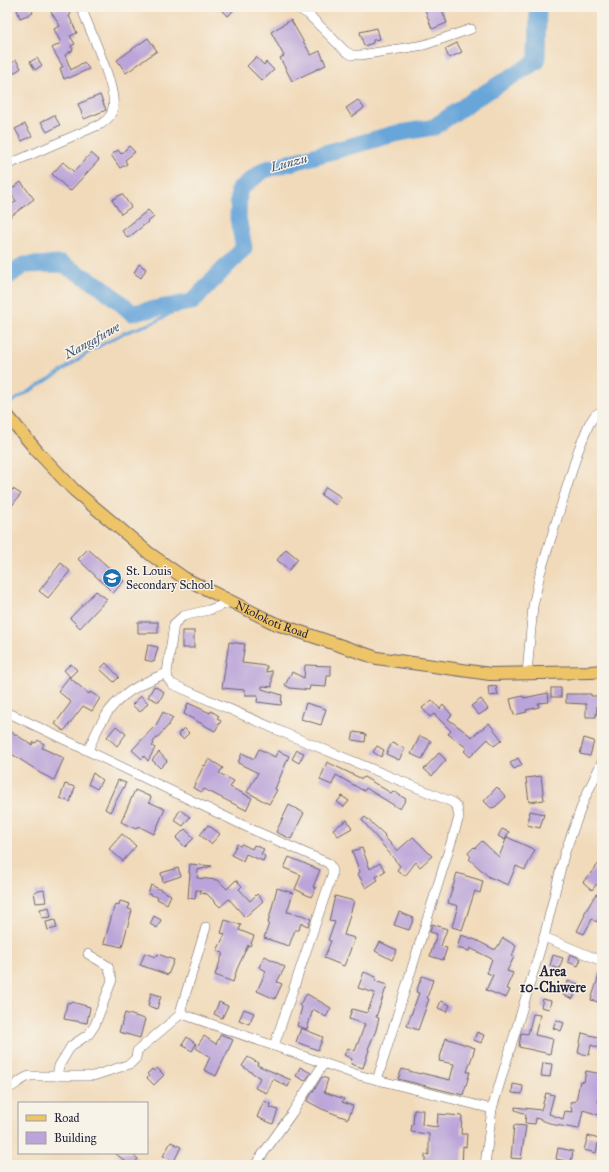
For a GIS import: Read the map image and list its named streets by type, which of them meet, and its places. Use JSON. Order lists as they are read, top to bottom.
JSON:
{
  "streets": {
    "main road": ["Nkolokoti Road"]
  },
  "districts": ["Area 10-Chiwere"],
  "water": ["Lunzu", "Nangafuwe"],
  "places": {
    "school or university": ["St. Louis Secondary School"]
  },
  "legend": ["Road", "Building"]
}
